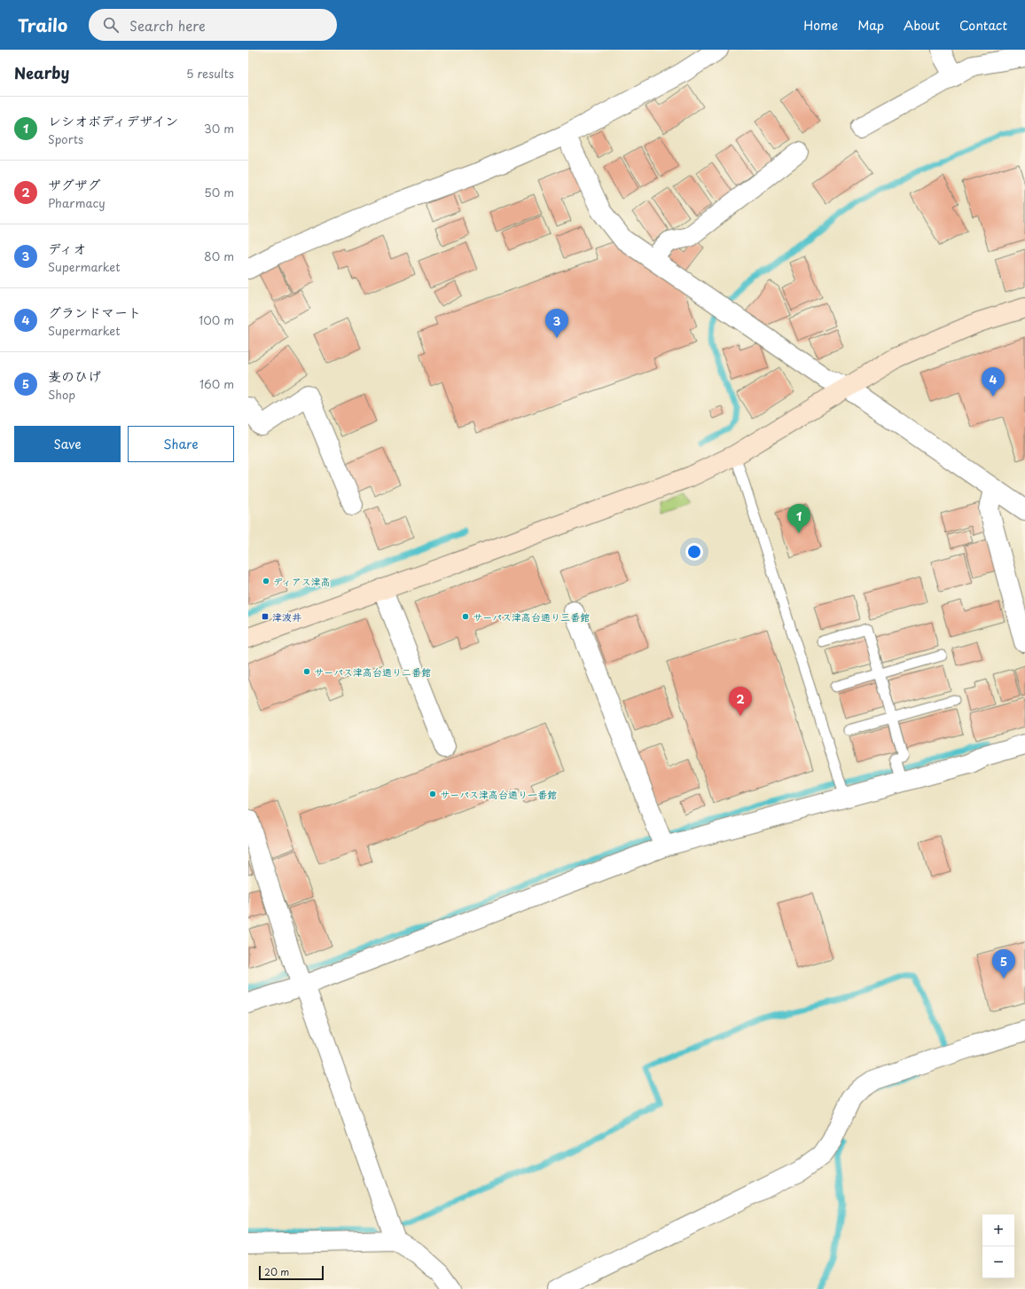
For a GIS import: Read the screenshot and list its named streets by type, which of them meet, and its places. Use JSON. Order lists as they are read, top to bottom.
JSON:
{
  "places": {
    "other": [
      "ディアス津高",
      "サーパス津高台通り三番館",
      "サーパス津高台通り二番館",
      "サーパス津高台通り一番館"
    ],
    "transit": ["津波井"]
  },
  "scale_bar": "20 m",
  "page": {
    "header": "Trailo",
    "search": "Search here",
    "nav": [
      "Home",
      "Map",
      "About",
      "Contact"
    ],
    "heading": ["Nearby", "5 results"],
    "list": [
      {
        "mark": "1",
        "name": "レシオボディデザイン",
        "note": "Sports",
        "value": "30 m"
      },
      {
        "mark": "2",
        "name": "ザグザグ",
        "note": "Pharmacy",
        "value": "50 m"
      },
      {
        "mark": "3",
        "name": "ディオ",
        "note": "Supermarket",
        "value": "80 m"
      },
      {
        "mark": "4",
        "name": "グランドマート",
        "note": "Supermarket",
        "value": "100 m"
      },
      {
        "mark": "5",
        "name": "麦のひげ",
        "note": "Shop",
        "value": "160 m"
      }
    ],
    "pins": [
      "3",
      "4",
      "1",
      "2",
      "5"
    ],
    "buttons": ["Save", "Share"],
    "map_buttons": ["+", "−"],
    "scale": "20 m"
  }
}
